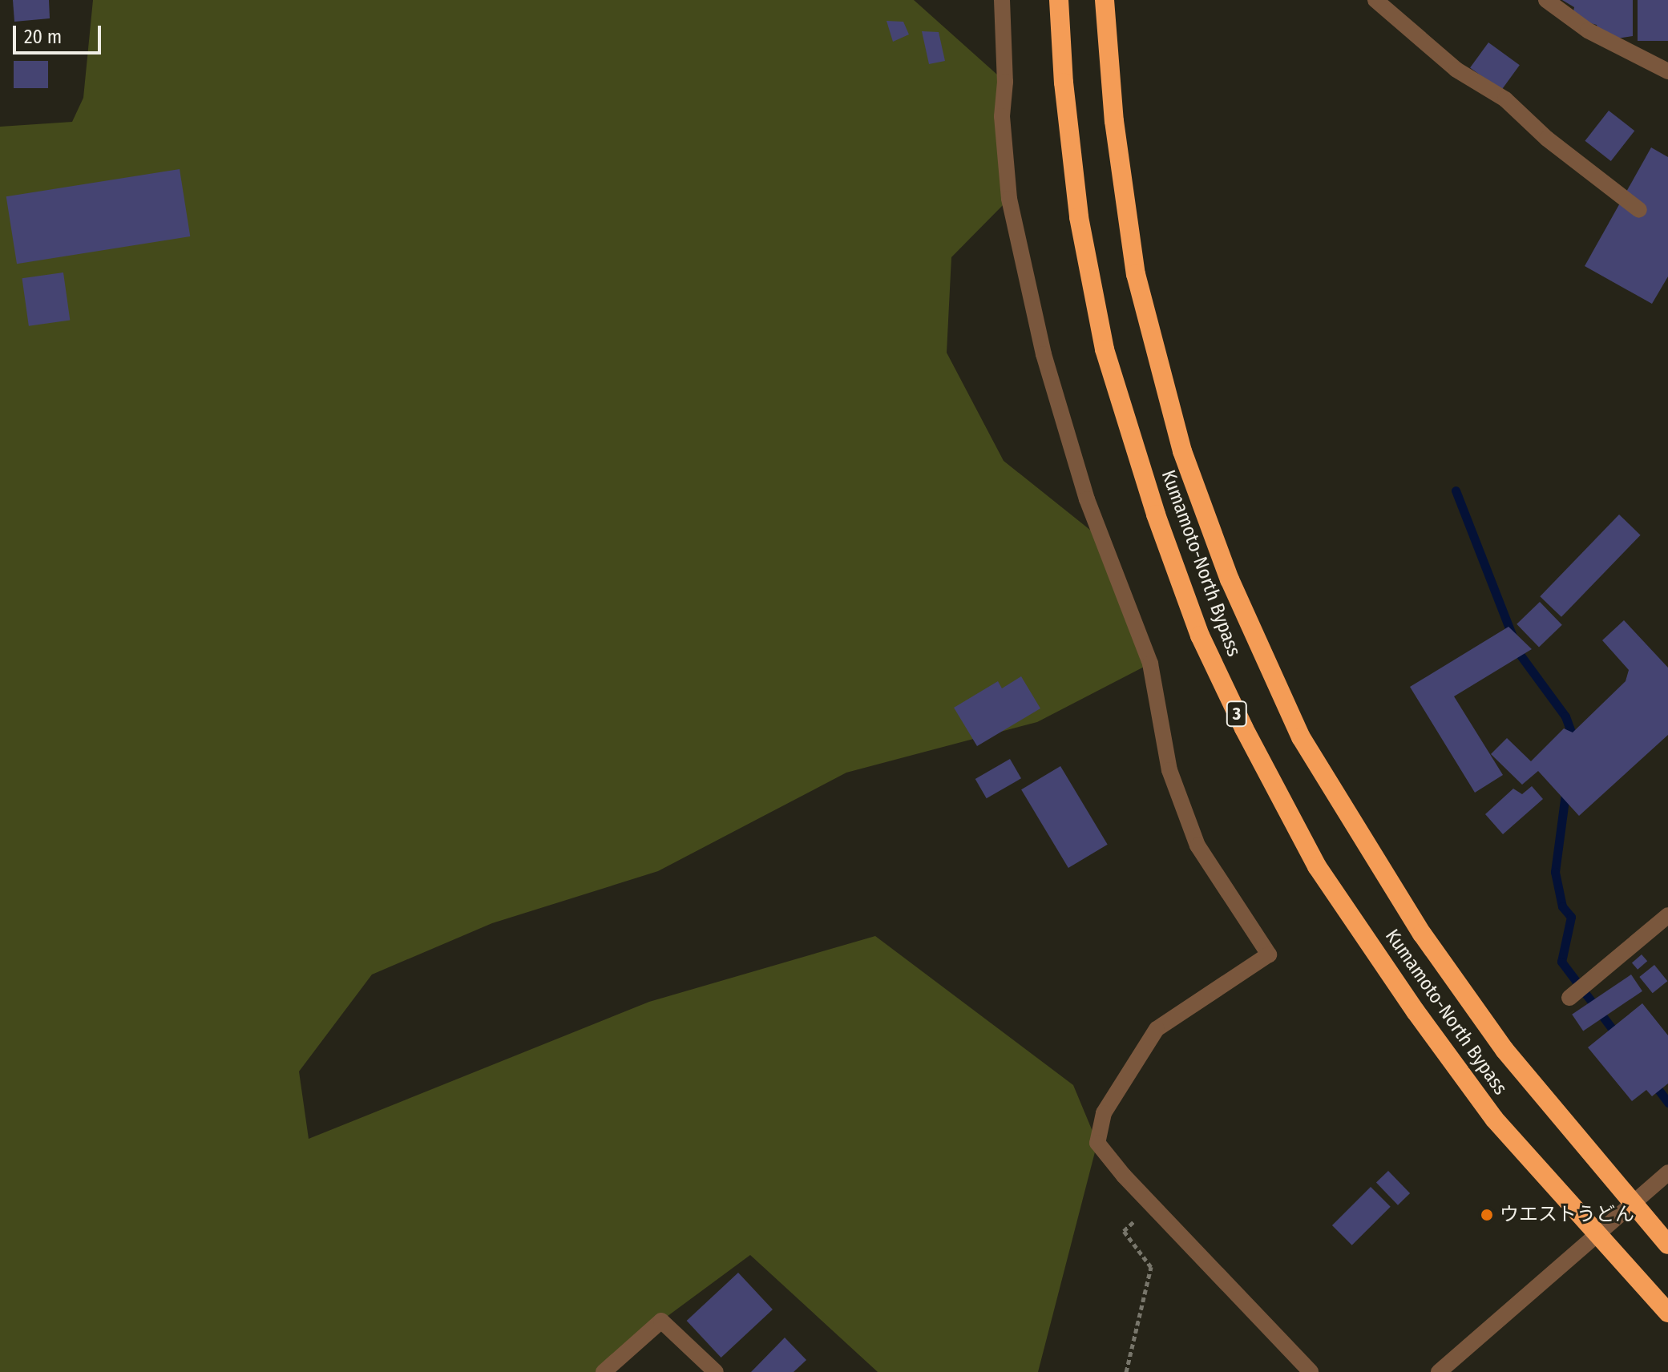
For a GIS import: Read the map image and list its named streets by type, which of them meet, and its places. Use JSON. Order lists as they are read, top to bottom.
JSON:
{
  "streets": {
    "highway": ["Kumamoto-North Bypass", "3"]
  },
  "places": ["ウエストうどん"],
  "scale_bar": "20 m"
}
